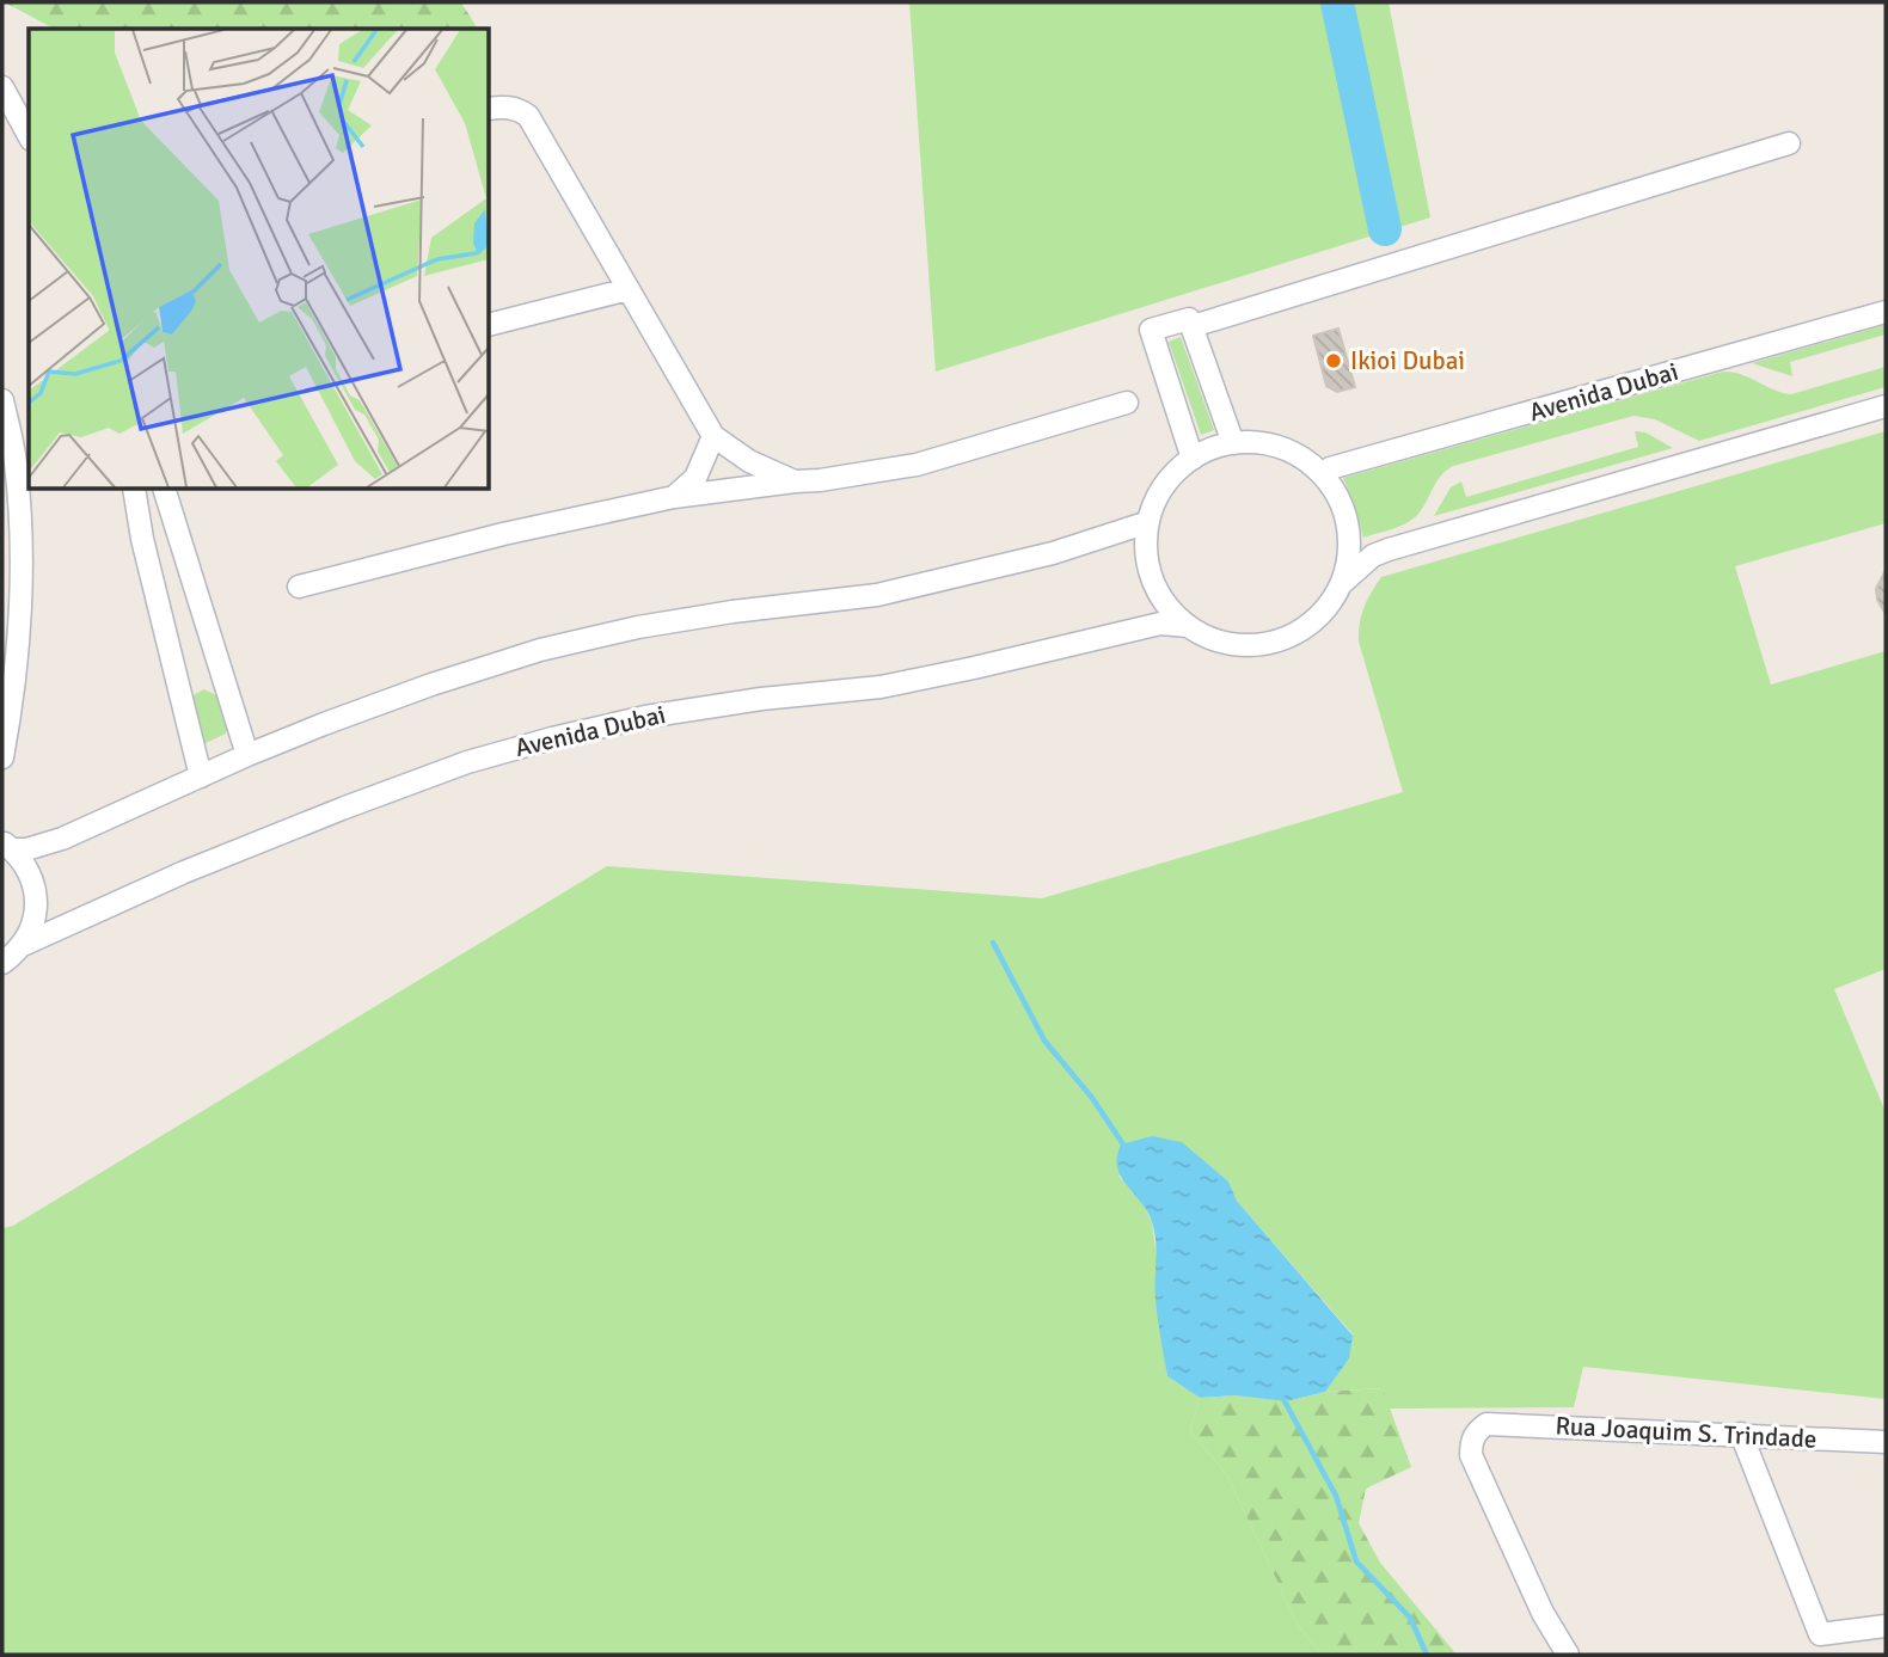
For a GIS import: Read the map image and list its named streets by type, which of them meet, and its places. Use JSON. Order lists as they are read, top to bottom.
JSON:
{
  "streets": {
    "street": ["Avenida Dubai", "Rua Joaquim S. Trindade"]
  },
  "places": ["Ikioi Dubai"]
}
